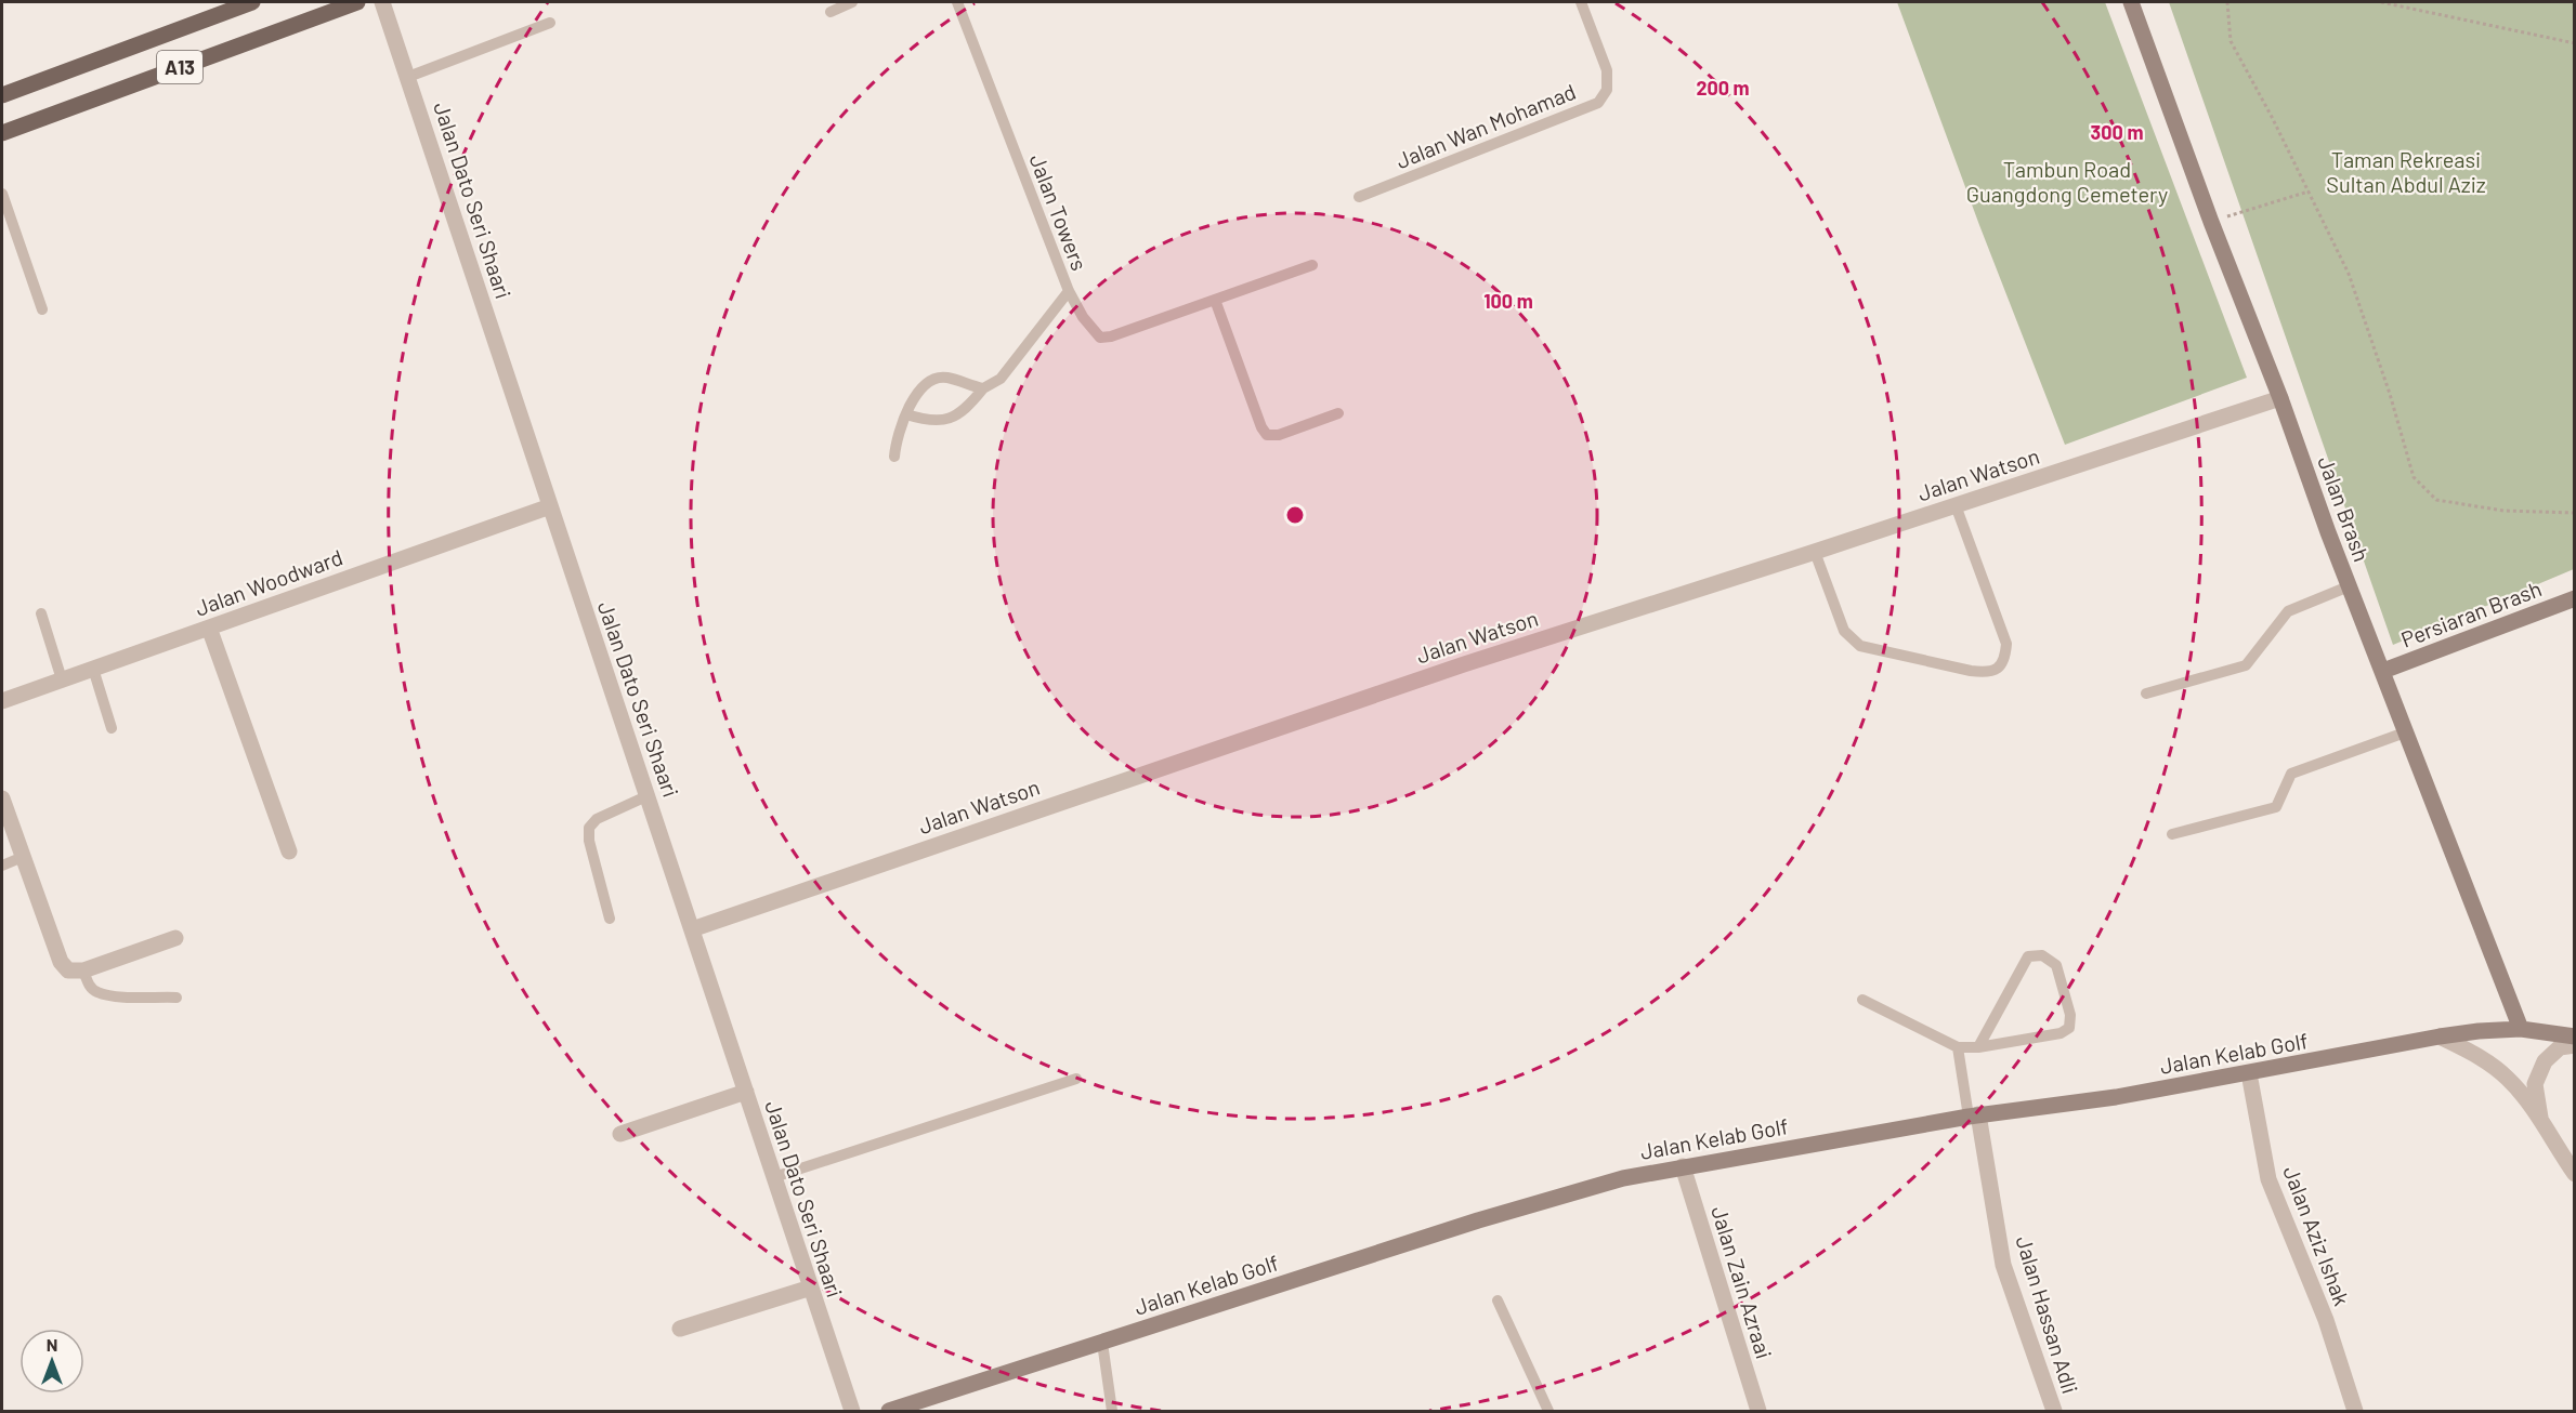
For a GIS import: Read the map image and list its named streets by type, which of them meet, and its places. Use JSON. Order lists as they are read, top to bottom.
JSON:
{
  "streets": {
    "main road": ["A13"],
    "street": [
      "Jalan Dato Seri Shaari",
      "Jalan Watson",
      "Jalan Brash",
      "Jalan Woodward",
      "Persiaran Brash",
      "Jalan Kelab Golf",
      "Jalan Aziz Ishak",
      "Jalan Zain Azraai",
      "Jalan Hassan Adli"
    ],
    "lane": ["Jalan Wan Mohamad", "Jalan Towers"]
  },
  "crossings": [
    ["Jalan Dato Seri Shaari", "Jalan Watson"],
    ["Jalan Dato Seri Shaari", "Jalan Woodward"],
    ["Jalan Watson", "Jalan Brash"],
    ["Jalan Brash", "Persiaran Brash"],
    ["Jalan Brash", "Jalan Kelab Golf"],
    ["Jalan Kelab Golf", "Jalan Aziz Ishak"],
    ["Jalan Kelab Golf", "Jalan Zain Azraai"],
    ["Jalan Kelab Golf", "Jalan Hassan Adli"]
  ],
  "parks": ["Taman Rekreasi Sultan Abdul Aziz", "Tambun Road Guangdong Cemetery"],
  "north": "top",
  "rings": ["200 m", "300 m", "100 m"]
}
